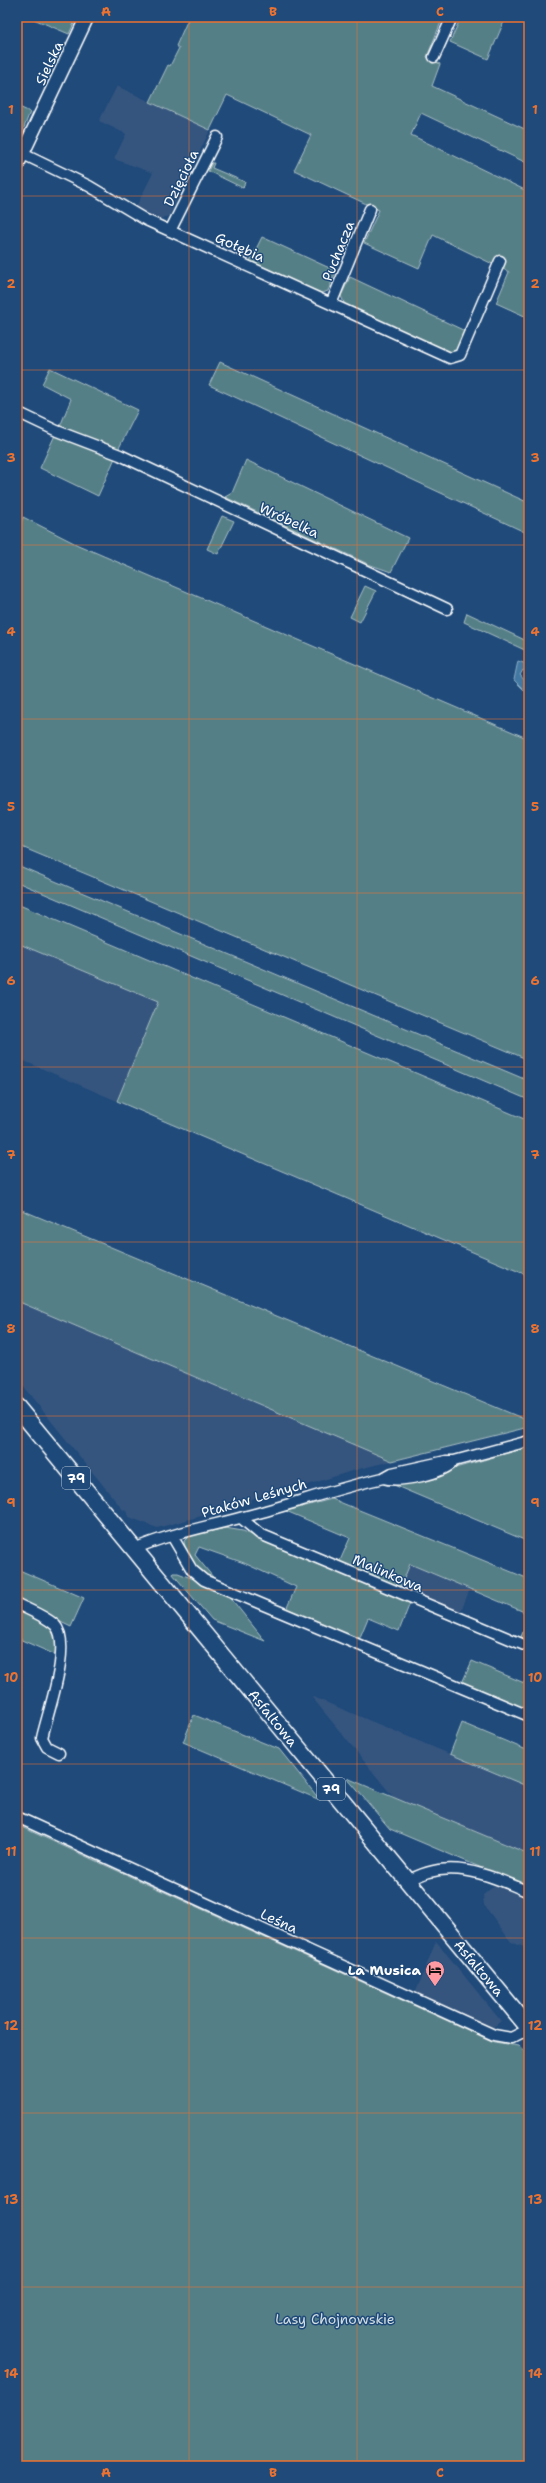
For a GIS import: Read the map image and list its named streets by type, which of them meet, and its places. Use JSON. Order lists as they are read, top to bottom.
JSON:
{
  "streets": {
    "main road": ["79", "Asfaltowa"],
    "street": [
      "Sielska",
      "Dzięcioła",
      "Gołębia",
      "Puchacza",
      "Wróbelka",
      "Ptaków Leśnych",
      "Malinkowa",
      "Leśna"
    ]
  },
  "crossings": [
    ["Sielska", "Gołębia"],
    ["Dzięcioła", "Gołębia"],
    ["Gołębia", "Puchacza"],
    ["Ptaków Leśnych", "Malinkowa"],
    ["Ptaków Leśnych", "Asfaltowa"],
    ["Asfaltowa", "Leśna"]
  ],
  "parks": ["Lasy Chojnowskie"],
  "places": {
    "hotel": ["La Musica"]
  },
  "grid": {
    "columns": ["A", "B", "C"],
    "rows": [
      "1",
      "2",
      "3",
      "4",
      "5",
      "6",
      "7",
      "8",
      "9",
      "10",
      "11",
      "12",
      "13",
      "14"
    ]
  }
}
